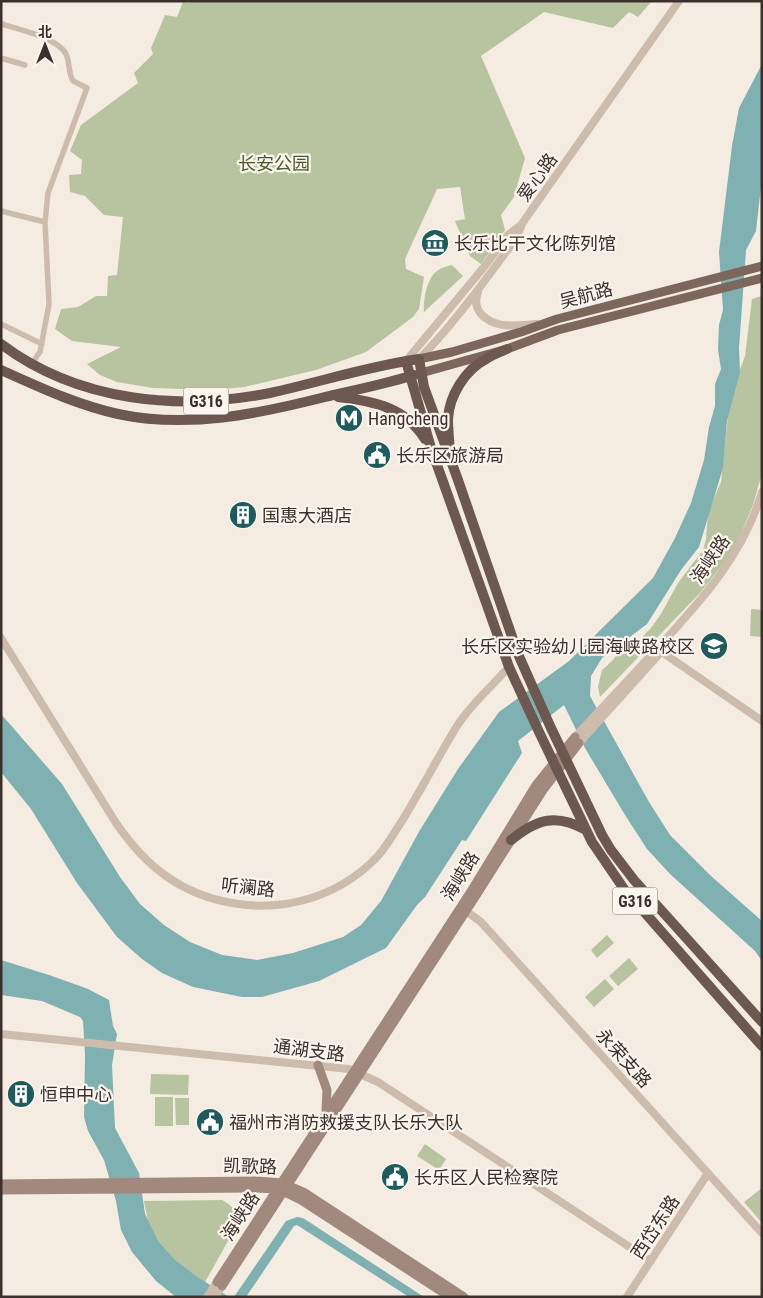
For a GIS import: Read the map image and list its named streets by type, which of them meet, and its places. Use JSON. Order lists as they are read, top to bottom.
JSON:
{
  "streets": {
    "highway": ["G316"],
    "main road": ["吴航路", "海峡路", "凯歌路"],
    "street": [
      "爱心路",
      "听澜路",
      "通湖支路",
      "永荣支路",
      "西岱东路"
    ]
  },
  "crossings": [
    ["爱心路", "G316"],
    ["吴航路", "G316"],
    ["G316", "海峡路"],
    ["G316", "听澜路"],
    ["海峡路", "通湖支路"],
    ["海峡路", "永荣支路"],
    ["海峡路", "凯歌路"],
    ["通湖支路", "西岱东路"],
    ["永荣支路", "西岱东路"]
  ],
  "parks": ["长安公园"],
  "places": {
    "museum": ["长乐比干文化陈列馆"],
    "metro station": ["Hangcheng"],
    "public building": ["长乐区旅游局", "福州市消防救援支队长乐大队", "长乐区人民检察院"],
    "building": ["国惠大酒店", "恒申中心"],
    "school or university": ["长乐区实验幼儿园海峡路校区"]
  },
  "north": "top"
}
